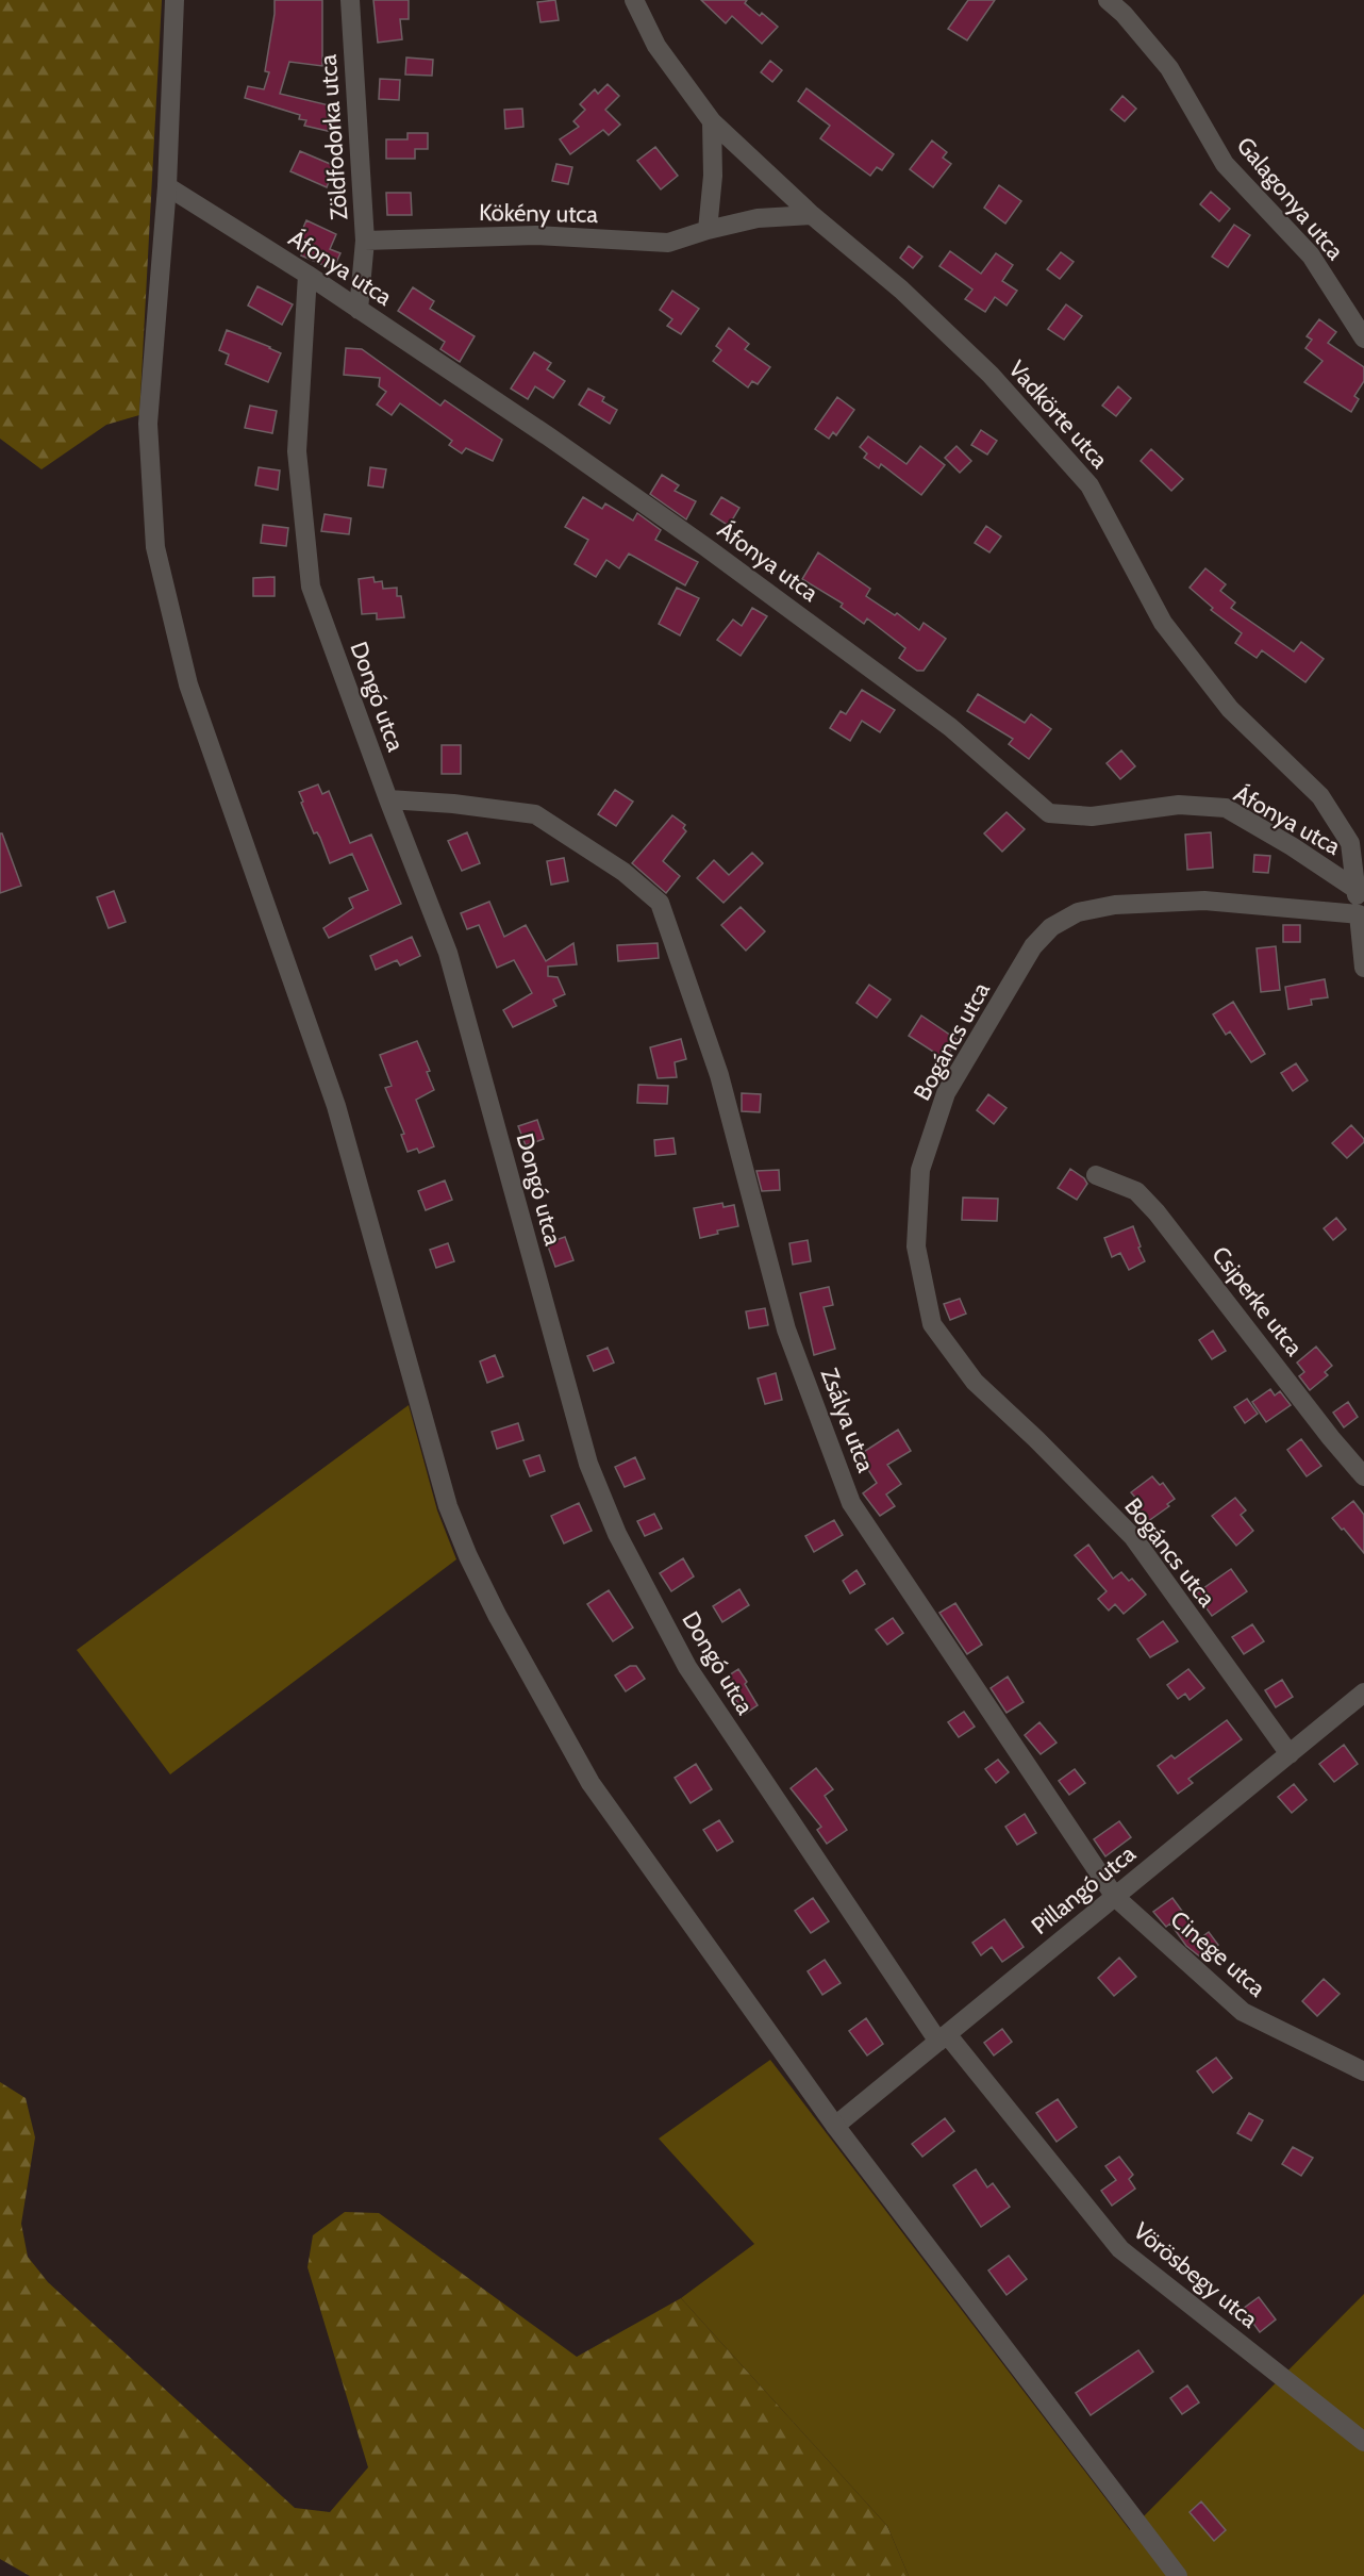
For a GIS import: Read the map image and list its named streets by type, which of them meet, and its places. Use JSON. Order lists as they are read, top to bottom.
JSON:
{
  "streets": {
    "street": [
      "Zöldfodorka utca",
      "Galagonya utca",
      "Kökény utca",
      "Áfonya utca",
      "Vadkörte utca",
      "Dongó utca",
      "Bogáncs utca",
      "Csiperke utca",
      "Zsálya utca",
      "Pillangó utca",
      "Cinege utca",
      "Vörösbegy utca"
    ]
  },
  "crossings": [
    ["Zöldfodorka utca", "Kökény utca"],
    ["Zöldfodorka utca", "Áfonya utca"],
    ["Kökény utca", "Vadkörte utca"],
    ["Áfonya utca", "Vadkörte utca"],
    ["Áfonya utca", "Dongó utca"],
    ["Vadkörte utca", "Bogáncs utca"],
    ["Dongó utca", "Zsálya utca"],
    ["Dongó utca", "Pillangó utca"],
    ["Dongó utca", "Vörösbegy utca"],
    ["Bogáncs utca", "Pillangó utca"],
    ["Zsálya utca", "Pillangó utca"],
    ["Zsálya utca", "Cinege utca"],
    ["Pillangó utca", "Cinege utca"],
    ["Pillangó utca", "Vörösbegy utca"]
  ]
}
